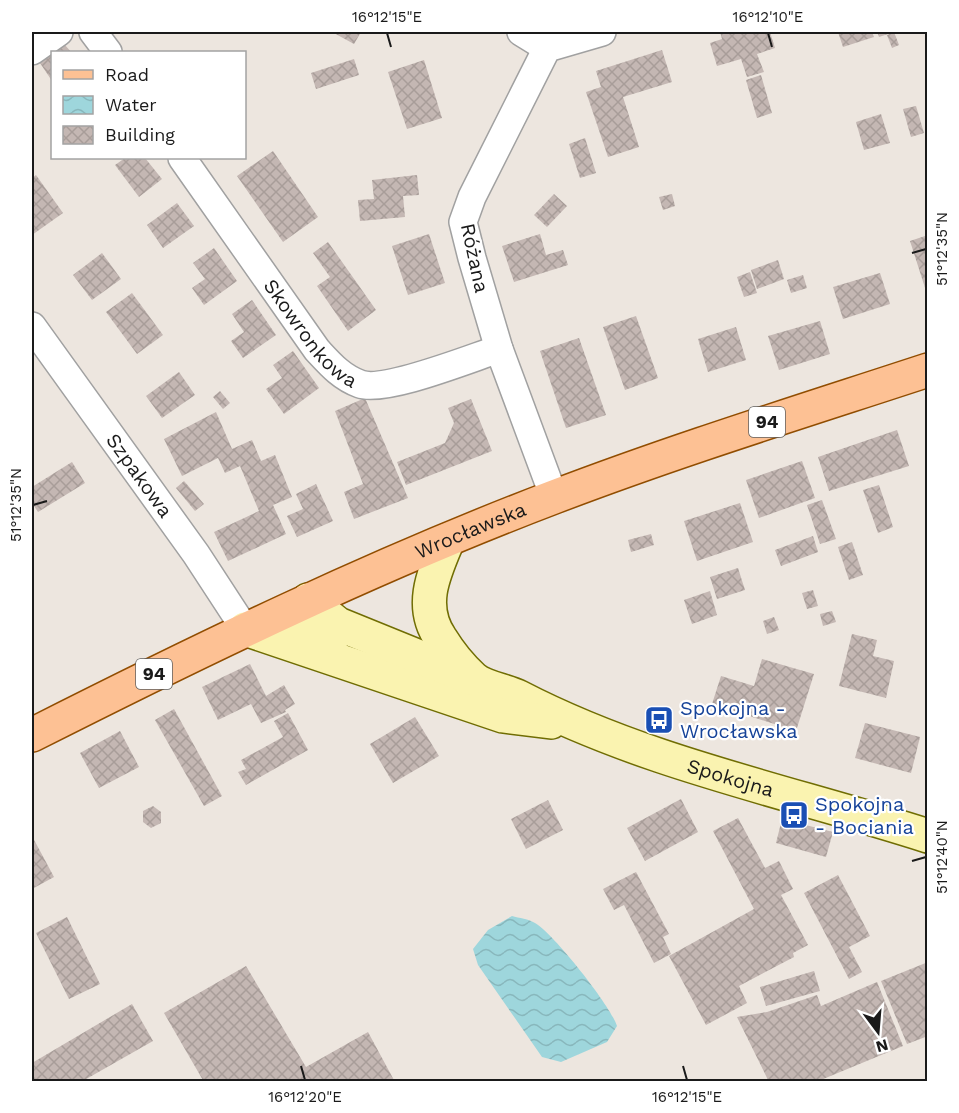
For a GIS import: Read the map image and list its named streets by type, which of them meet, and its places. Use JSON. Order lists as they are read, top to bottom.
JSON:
{
  "streets": {
    "main road": ["94", "Wrocławska"],
    "street": [
      "Różana",
      "Skowronkowa",
      "Szpakowa",
      "Spokojna"
    ]
  },
  "crossings": [
    ["Różana", "Skowronkowa"],
    ["Różana", "Wrocławska"],
    ["Szpakowa", "Wrocławska"],
    ["Szpakowa", "Spokojna"],
    ["Wrocławska", "Spokojna"]
  ],
  "places": {
    "bus stop": ["Spokojna - Wrocławska", "Spokojna - Bociania"]
  },
  "legend": ["Road", "Water", "Building"],
  "north": "bottom",
  "coordinates": [
    "16°12'15\"E",
    "16°12'10\"E",
    "51°12'35\"N",
    "51°12'40\"N",
    "16°12'20\"E"
  ]
}
